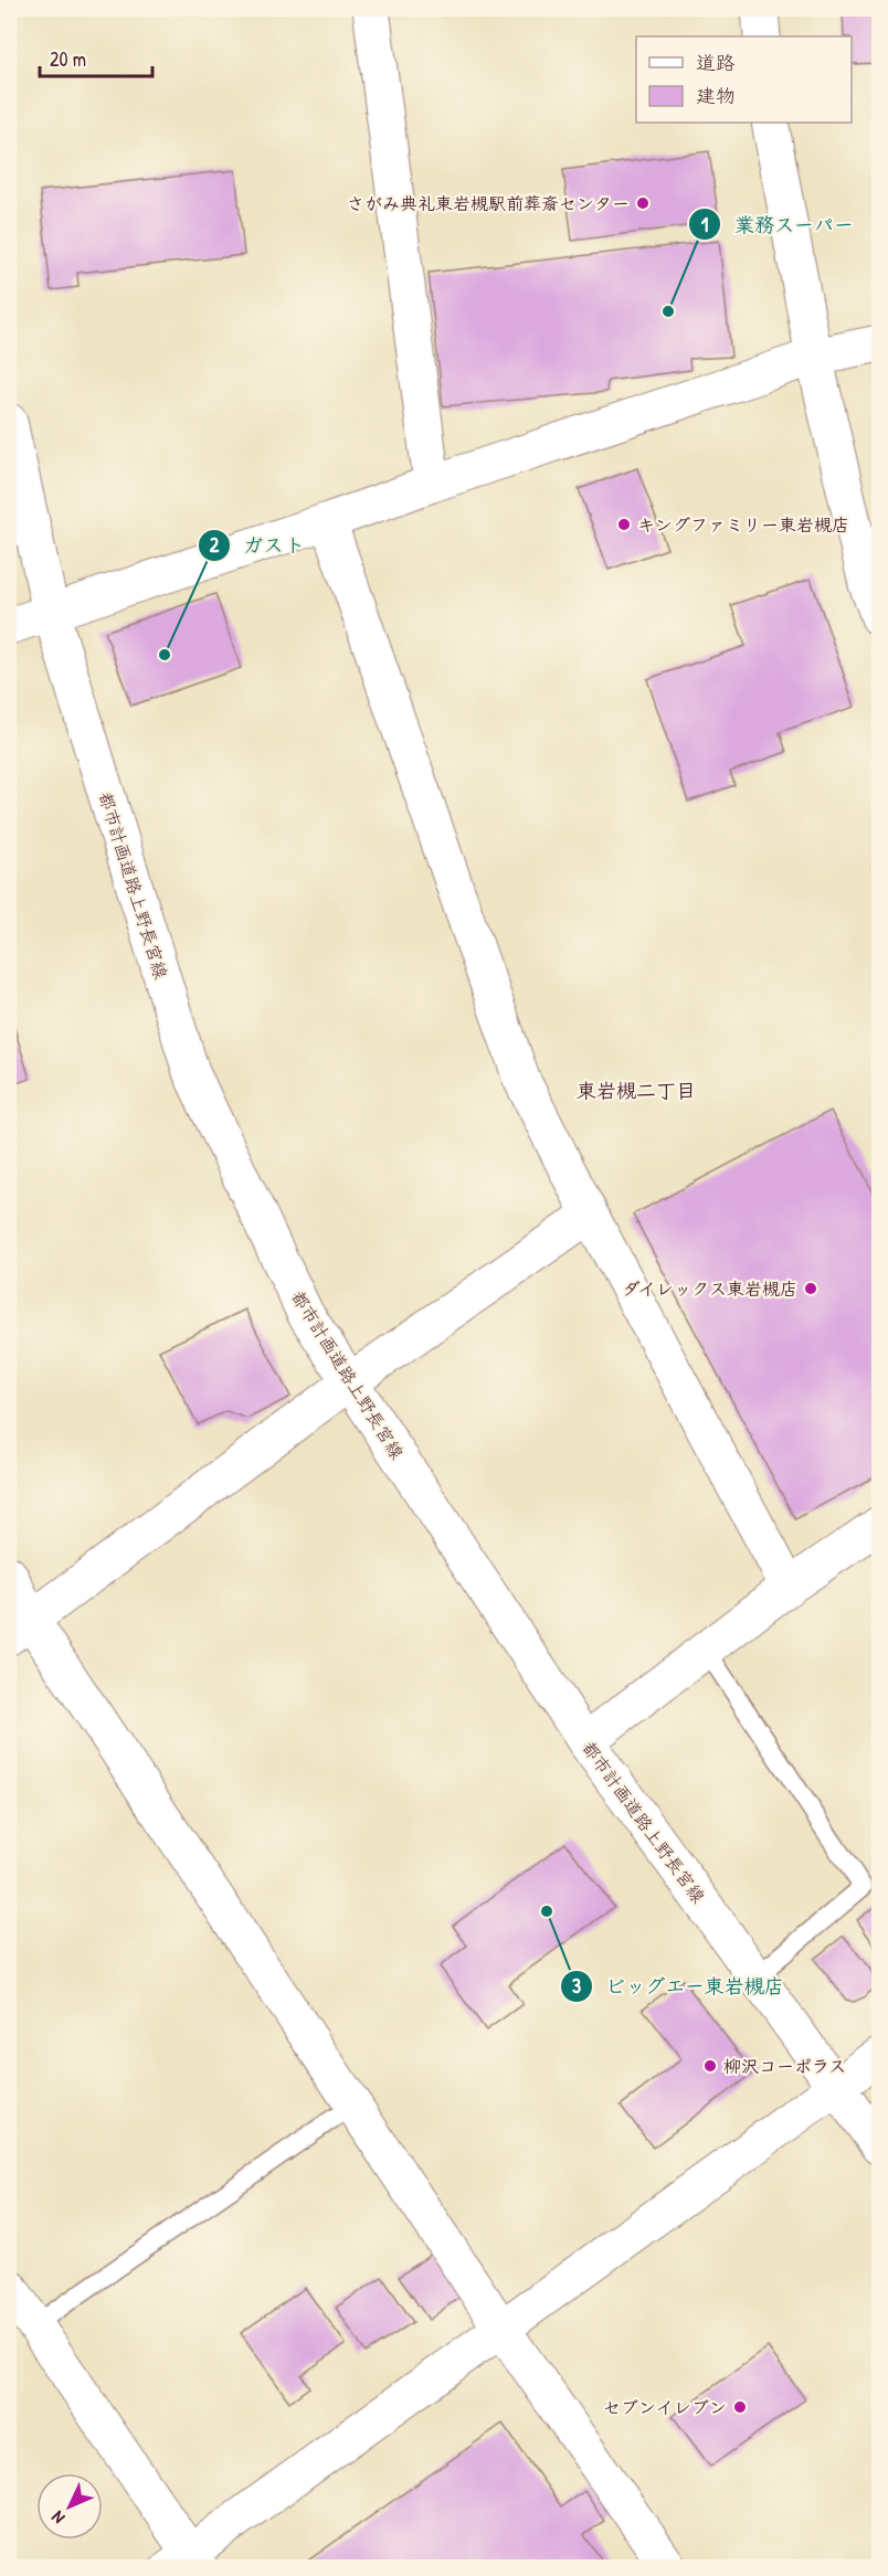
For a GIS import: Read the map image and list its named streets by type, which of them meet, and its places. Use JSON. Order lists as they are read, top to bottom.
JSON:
{
  "streets": {
    "street": ["都市計画道路上野長宮線"]
  },
  "districts": ["東岩槻二丁目"],
  "places": [
    "さがみ典礼東岩槻駅前葬斎センター",
    "業務スーパー",
    "キングファミリー東岩槻店",
    "ガスト",
    "ダイレックス東岩槻店",
    "ビッグエー東岩槻店",
    "柳沢コーポラス",
    "セブンイレブン"
  ],
  "legend": ["道路", "建物"],
  "scale_bar": "20 m",
  "north": "bottom left"
}
